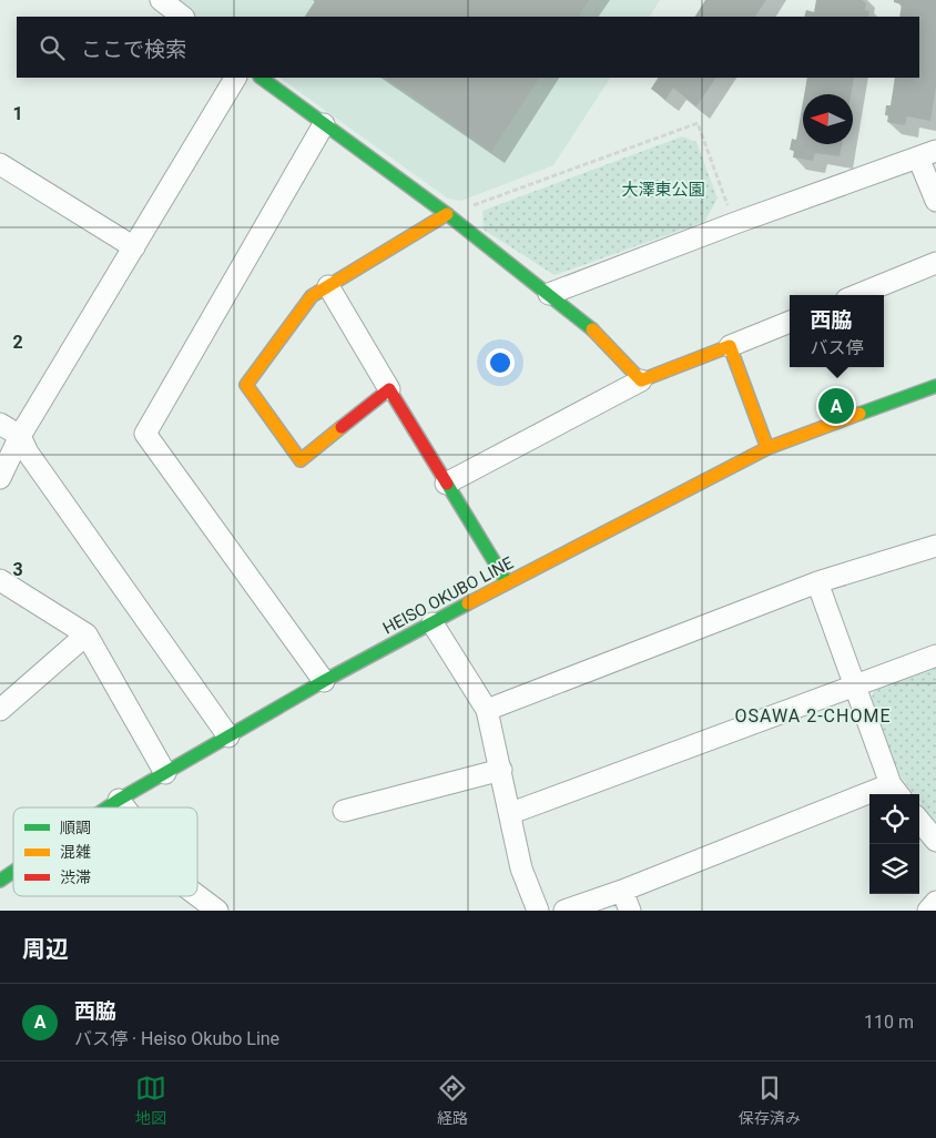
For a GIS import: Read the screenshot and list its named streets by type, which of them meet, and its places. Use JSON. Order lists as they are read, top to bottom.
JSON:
{
  "streets": {
    "street": ["HEISO OKUBO LINE"]
  },
  "districts": ["OSAWA 2-CHOME"],
  "parks": ["大澤東公園"],
  "legend": ["順調", "混雑", "渋滞"],
  "north": "left",
  "page": {
    "search": "ここで検索",
    "popup": ["西脇", "バス停"],
    "pins": "A",
    "heading": "周辺",
    "list": [
      {
        "mark": "A",
        "name": "西脇",
        "note": "バス停 · Heiso Okubo Line",
        "value": "110 m"
      }
    ],
    "nav": ["地図", "経路", "保存済み"]
  },
  "grid": {
    "rows": ["1", "2", "3"]
  }
}
